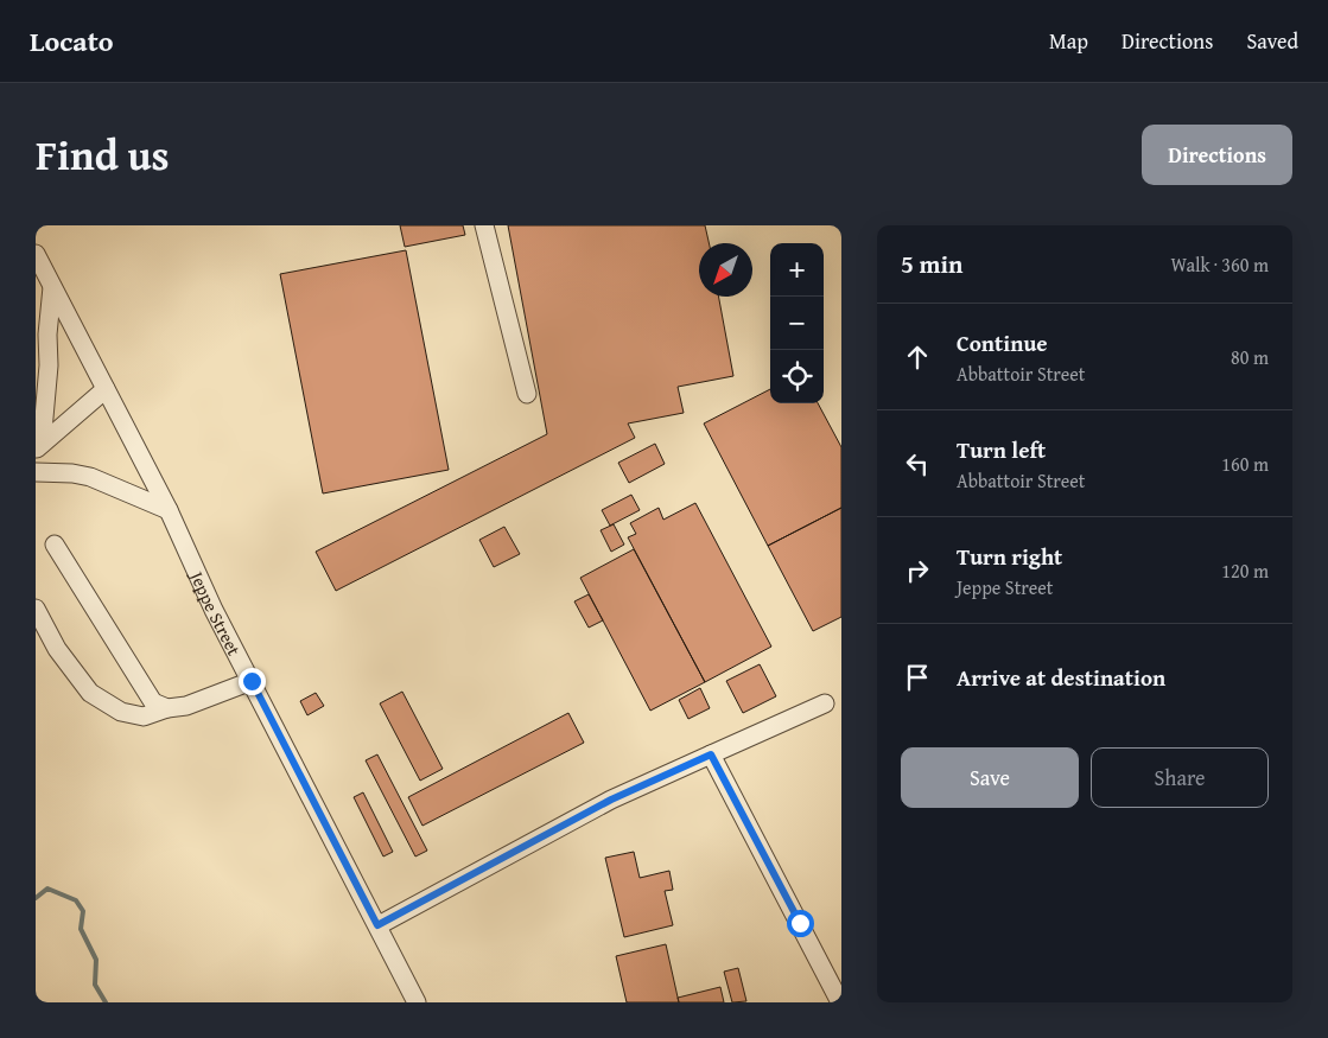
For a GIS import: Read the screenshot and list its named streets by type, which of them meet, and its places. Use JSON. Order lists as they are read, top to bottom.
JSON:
{
  "streets": {
    "street": ["Jeppe Street"]
  },
  "north": "bottom left",
  "page": {
    "header": "Locato",
    "nav": ["Map", "Directions", "Saved"],
    "title": "Find us",
    "buttons": [
      "Directions",
      ["Save", "Share"]
    ],
    "heading": ["5 min", "Walk · 360 m"],
    "map_buttons": ["+", "−"],
    "list": [
      ["Continue", "Abbattoir Street", "80 m"],
      ["Turn left", "Abbattoir Street", "160 m"],
      ["Turn right", "Jeppe Street", "120 m"],
      "Arrive at destination"
    ]
  }
}
